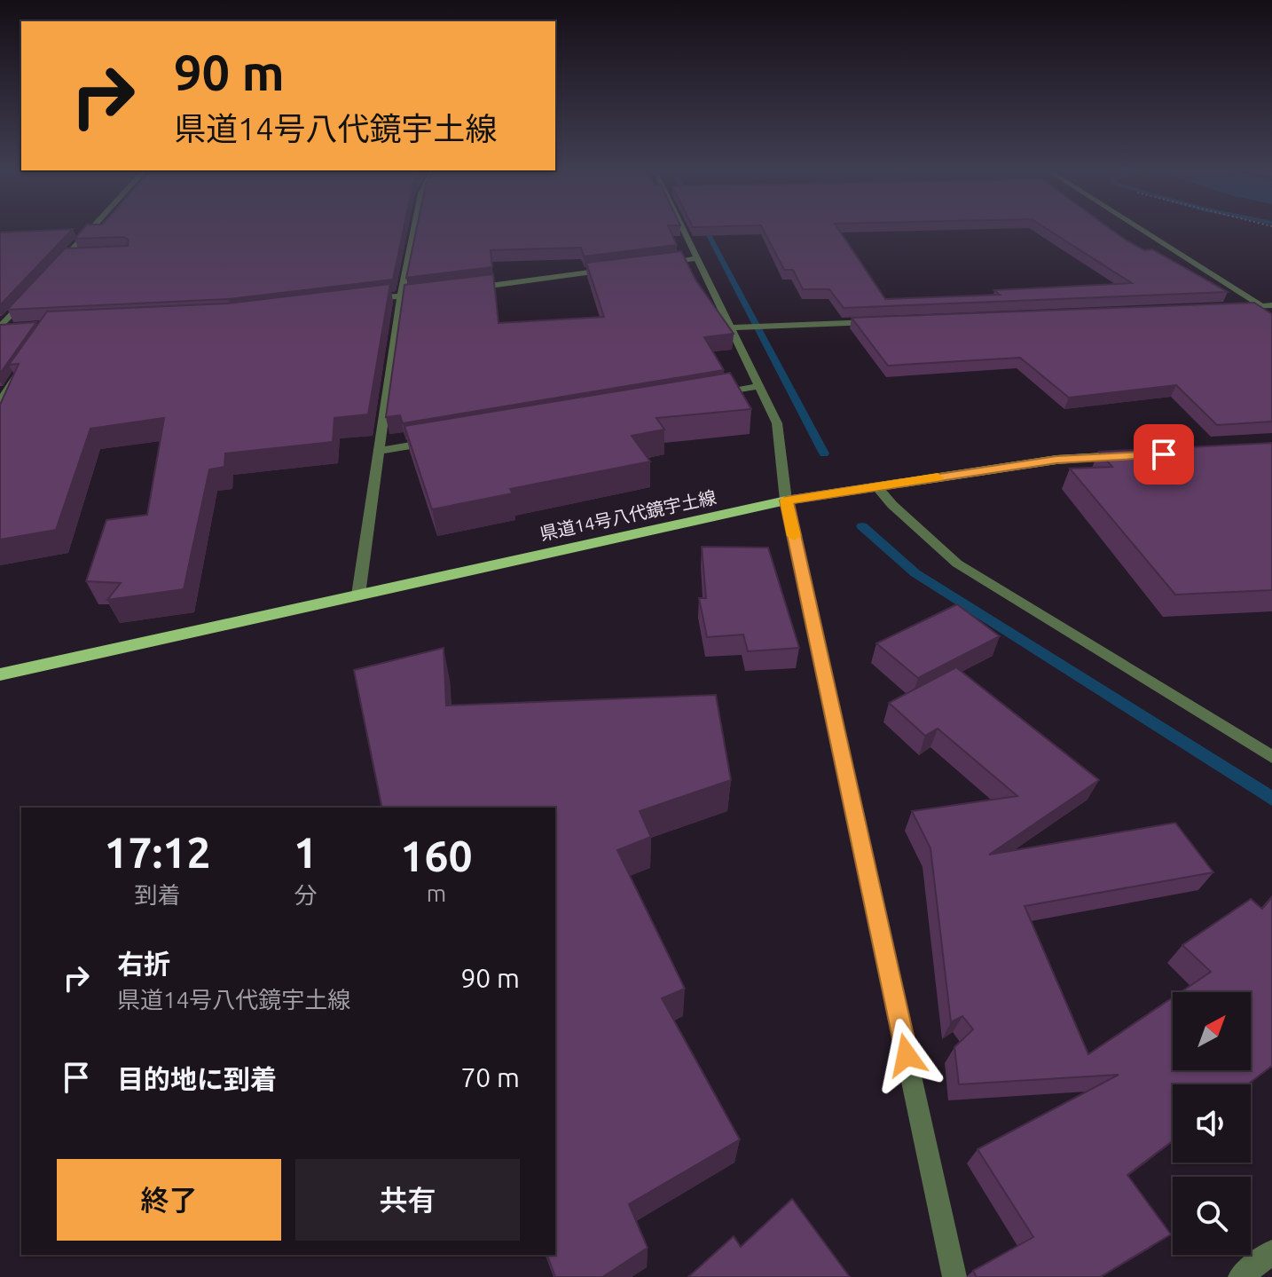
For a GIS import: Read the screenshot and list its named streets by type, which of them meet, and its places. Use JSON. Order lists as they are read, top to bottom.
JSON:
{
  "streets": {
    "main road": ["県道14号八代鏡宇土線"]
  },
  "north": "top right",
  "page": {
    "turn": ["90 m", "県道14号八代鏡宇土線"],
    "eta": [
      "17:12",
      "到着",
      "1",
      "分",
      "160",
      "m"
    ],
    "list": [
      {
        "name": "右折",
        "note": "県道14号八代鏡宇土線",
        "value": "90 m"
      },
      {
        "name": "目的地に到着",
        "value": "70 m"
      }
    ],
    "buttons": ["終了", "共有"]
  }
}
